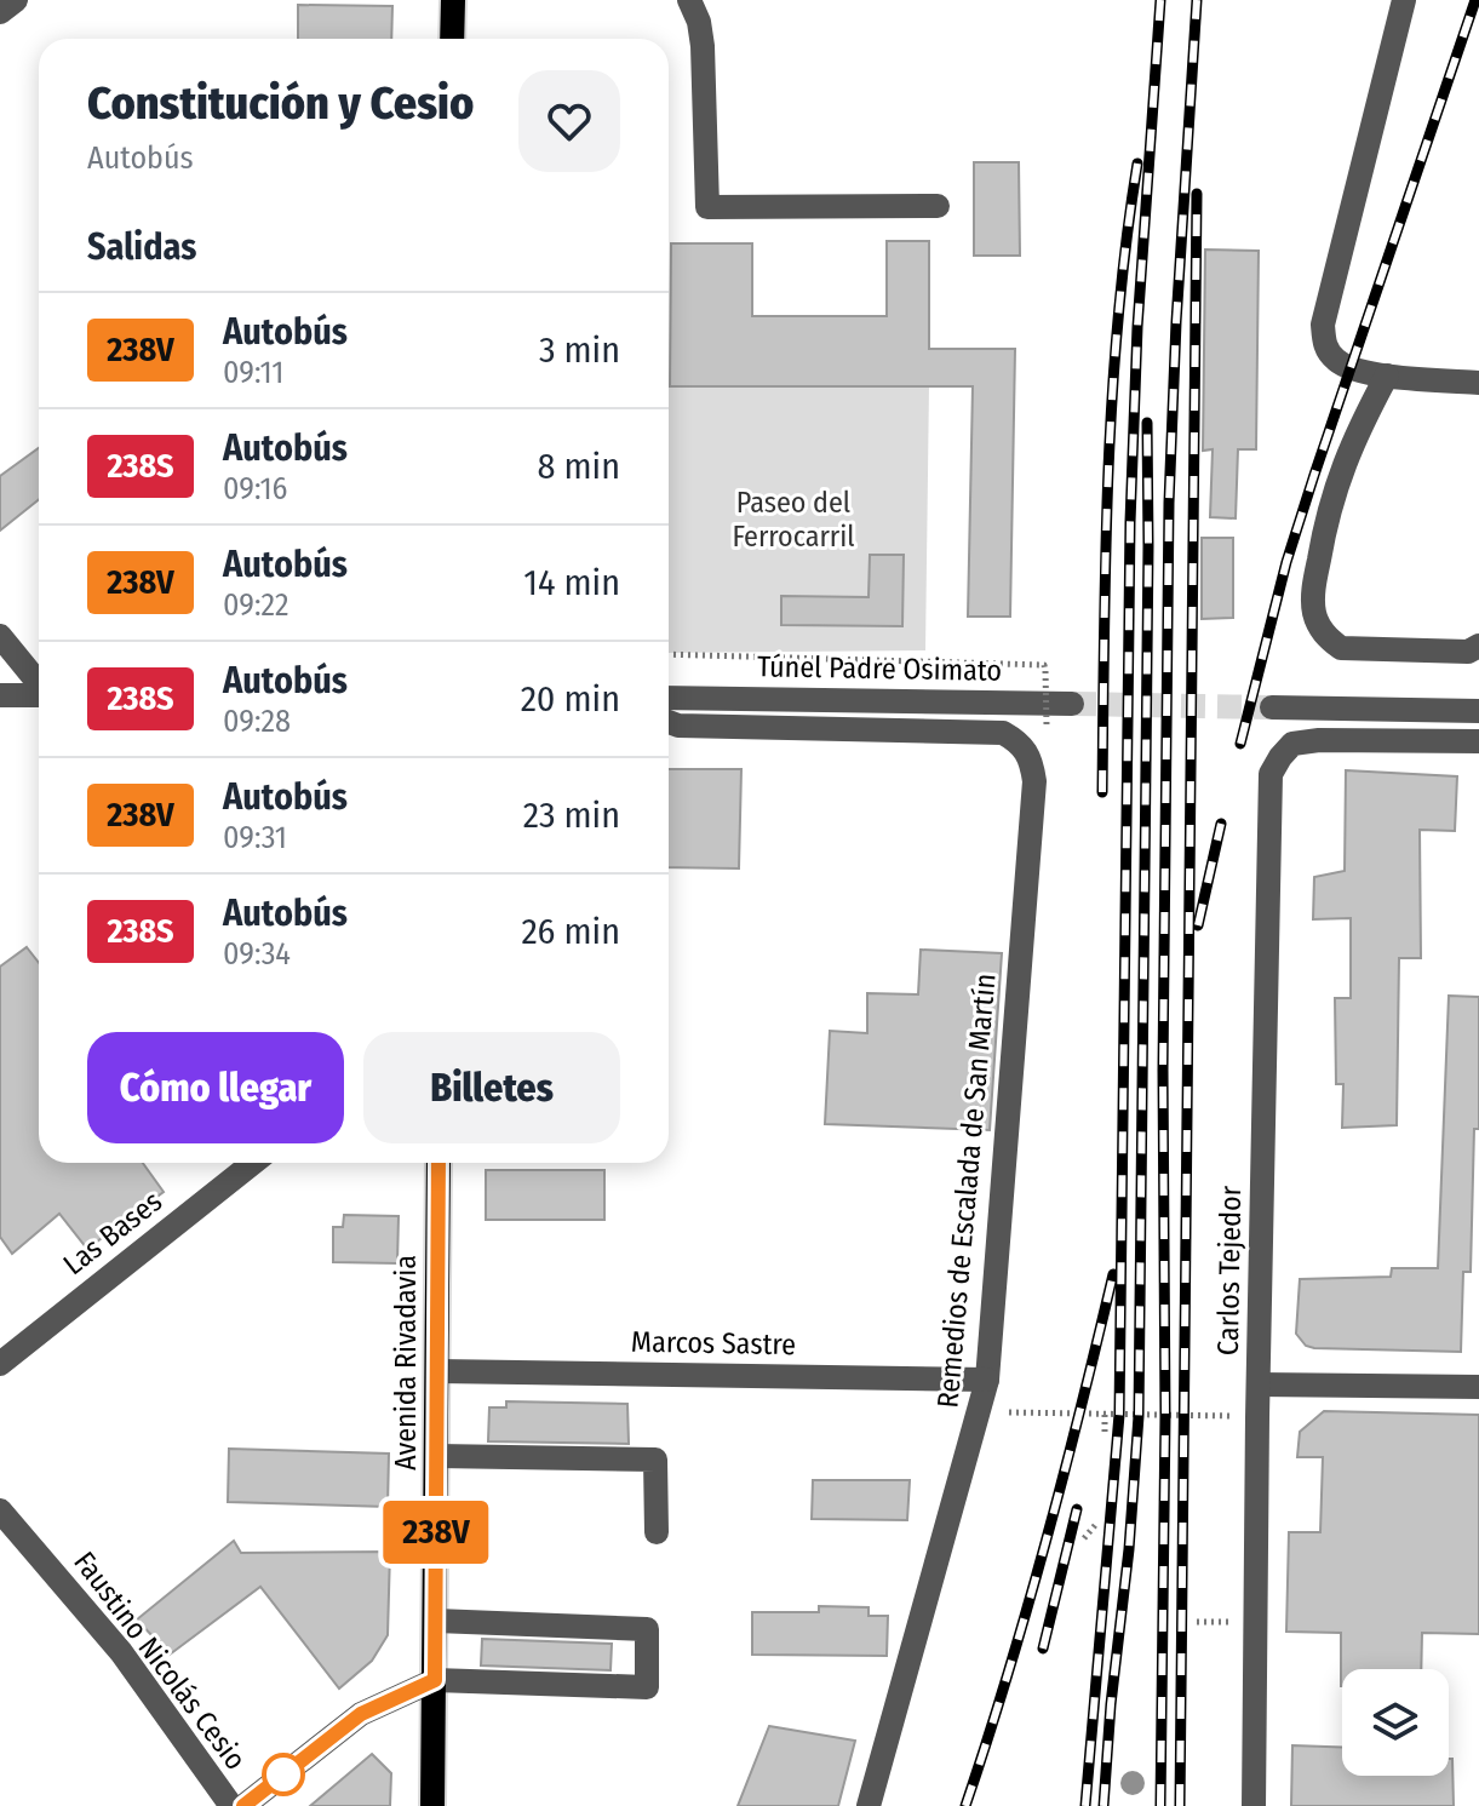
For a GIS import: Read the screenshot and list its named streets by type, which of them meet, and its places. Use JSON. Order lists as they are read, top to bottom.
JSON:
{
  "streets": {
    "main road": ["Avenida Rivadavia"],
    "street": [
      "Túnel Padre Osimato",
      "Remedios de Escalada de San Martín",
      "Las Bases",
      "Carlos Tejedor",
      "Marcos Sastre",
      "Faustino Nicolás Cesio"
    ]
  },
  "crossings": [
    ["Remedios de Escalada de San Martín", "Marcos Sastre"],
    ["Marcos Sastre", "Avenida Rivadavia"]
  ],
  "parks": ["Paseo del Ferrocarril"],
  "lines": ["bus line 238V"],
  "page": {
    "on_map": "238V",
    "heading": [
      ["Constitución y Cesio", "Autobús"],
      "Salidas"
    ],
    "list": [
      {
        "mark": "238V",
        "name": "Autobús",
        "note": "09:11",
        "value": "3 min"
      },
      {
        "mark": "238S",
        "name": "Autobús",
        "note": "09:16",
        "value": "8 min"
      },
      {
        "mark": "238V",
        "name": "Autobús",
        "note": "09:22",
        "value": "14 min"
      },
      {
        "mark": "238S",
        "name": "Autobús",
        "note": "09:28",
        "value": "20 min"
      },
      {
        "mark": "238V",
        "name": "Autobús",
        "note": "09:31",
        "value": "23 min"
      },
      {
        "mark": "238S",
        "name": "Autobús",
        "note": "09:34",
        "value": "26 min"
      }
    ],
    "buttons": ["Cómo llegar", "Billetes"]
  }
}
